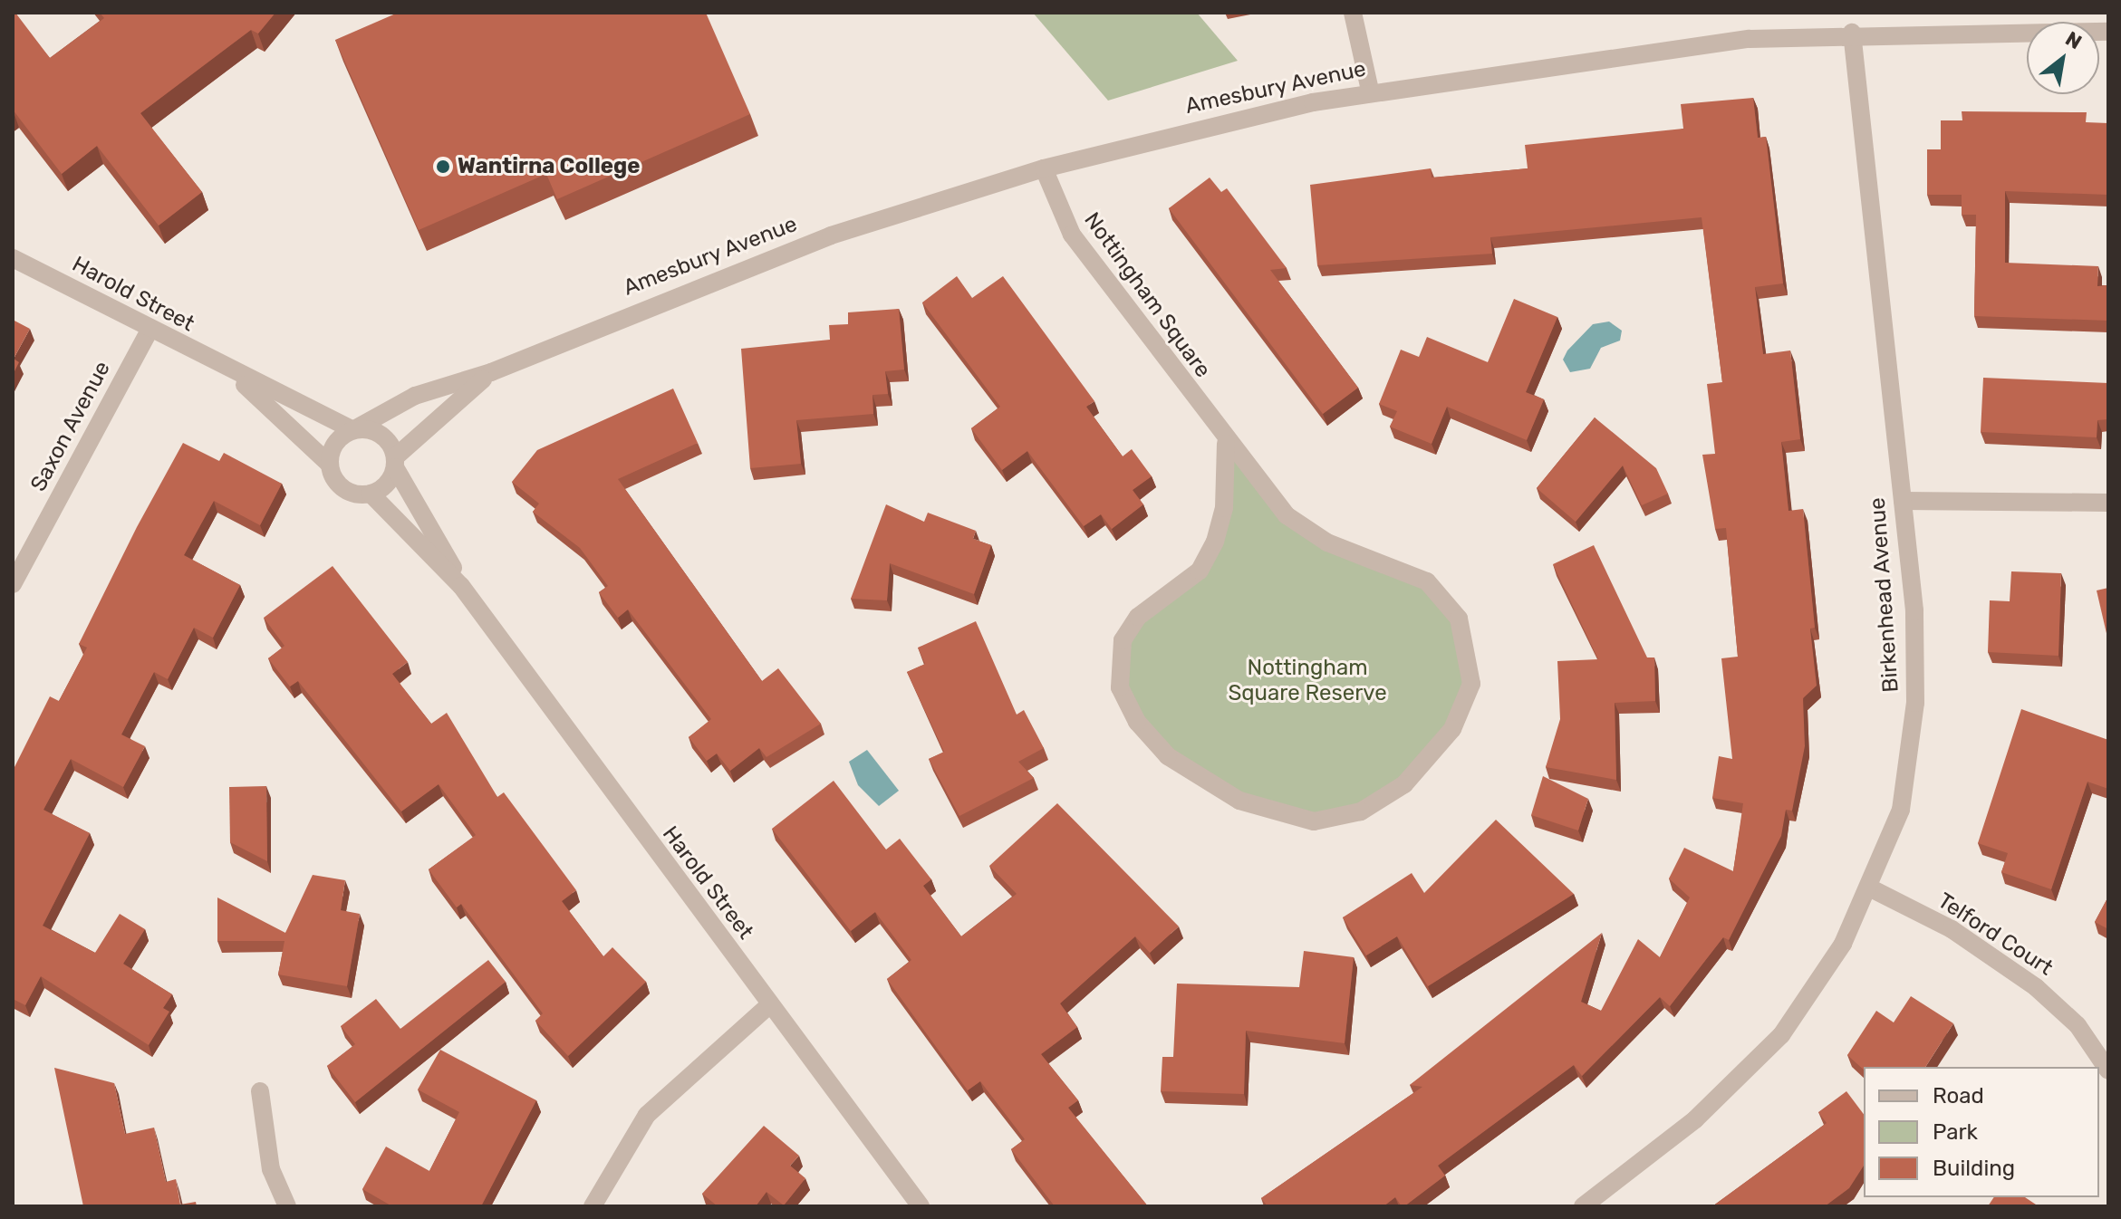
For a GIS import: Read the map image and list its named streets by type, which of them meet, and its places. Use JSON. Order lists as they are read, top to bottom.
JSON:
{
  "streets": {
    "street": [
      "Amesbury Avenue",
      "Harold Street",
      "Nottingham Square",
      "Saxon Avenue",
      "Birkenhead Avenue",
      "Telford Court"
    ]
  },
  "crossings": [
    ["Amesbury Avenue", "Harold Street"],
    ["Amesbury Avenue", "Nottingham Square"],
    ["Amesbury Avenue", "Birkenhead Avenue"],
    ["Harold Street", "Saxon Avenue"],
    ["Birkenhead Avenue", "Telford Court"]
  ],
  "parks": ["Nottingham Square Reserve"],
  "places": ["Wantirna College"],
  "legend": ["Road", "Park", "Building"],
  "north": "top right"
}
